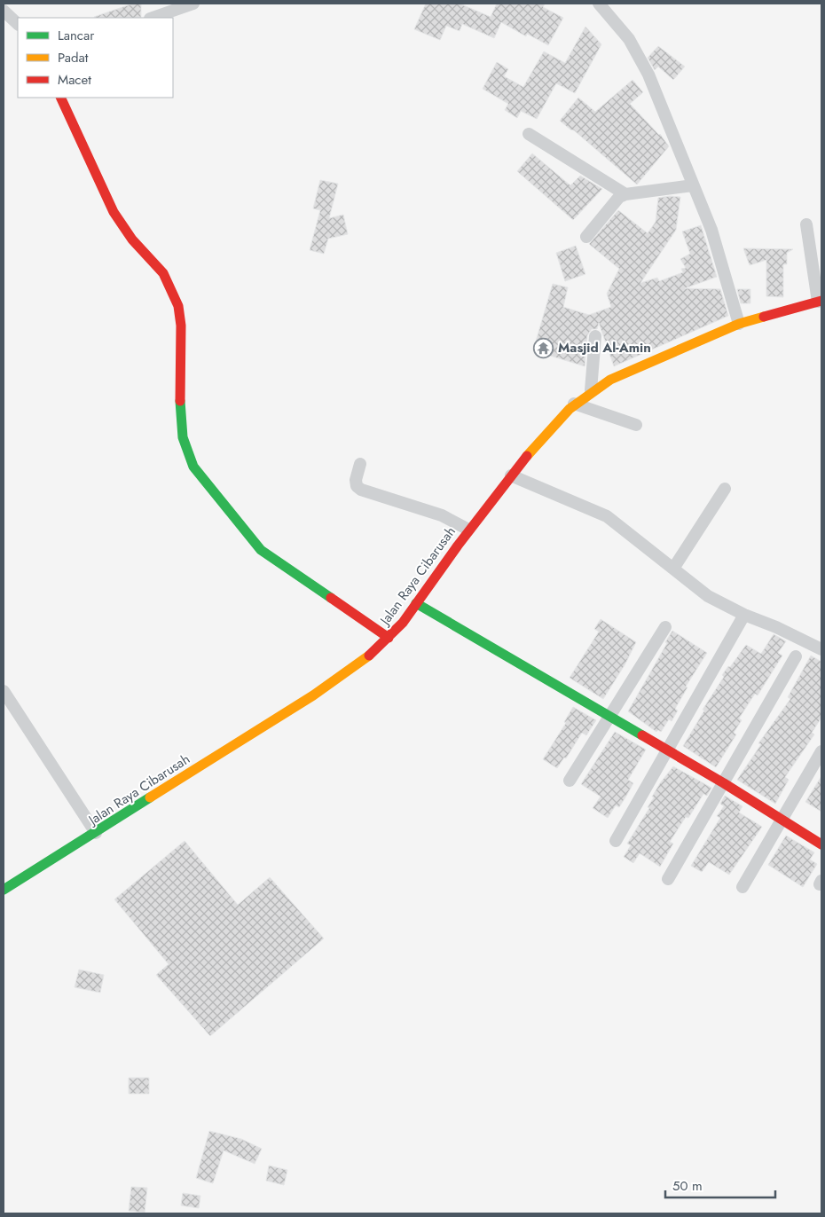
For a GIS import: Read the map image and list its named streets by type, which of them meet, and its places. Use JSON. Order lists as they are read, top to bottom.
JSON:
{
  "streets": {
    "street": ["Jalan Raya Cibarusah"]
  },
  "places": {
    "temple": ["Masjid Al-Amin"]
  },
  "legend": ["Lancar", "Padat", "Macet"],
  "scale_bar": "50 m"
}
